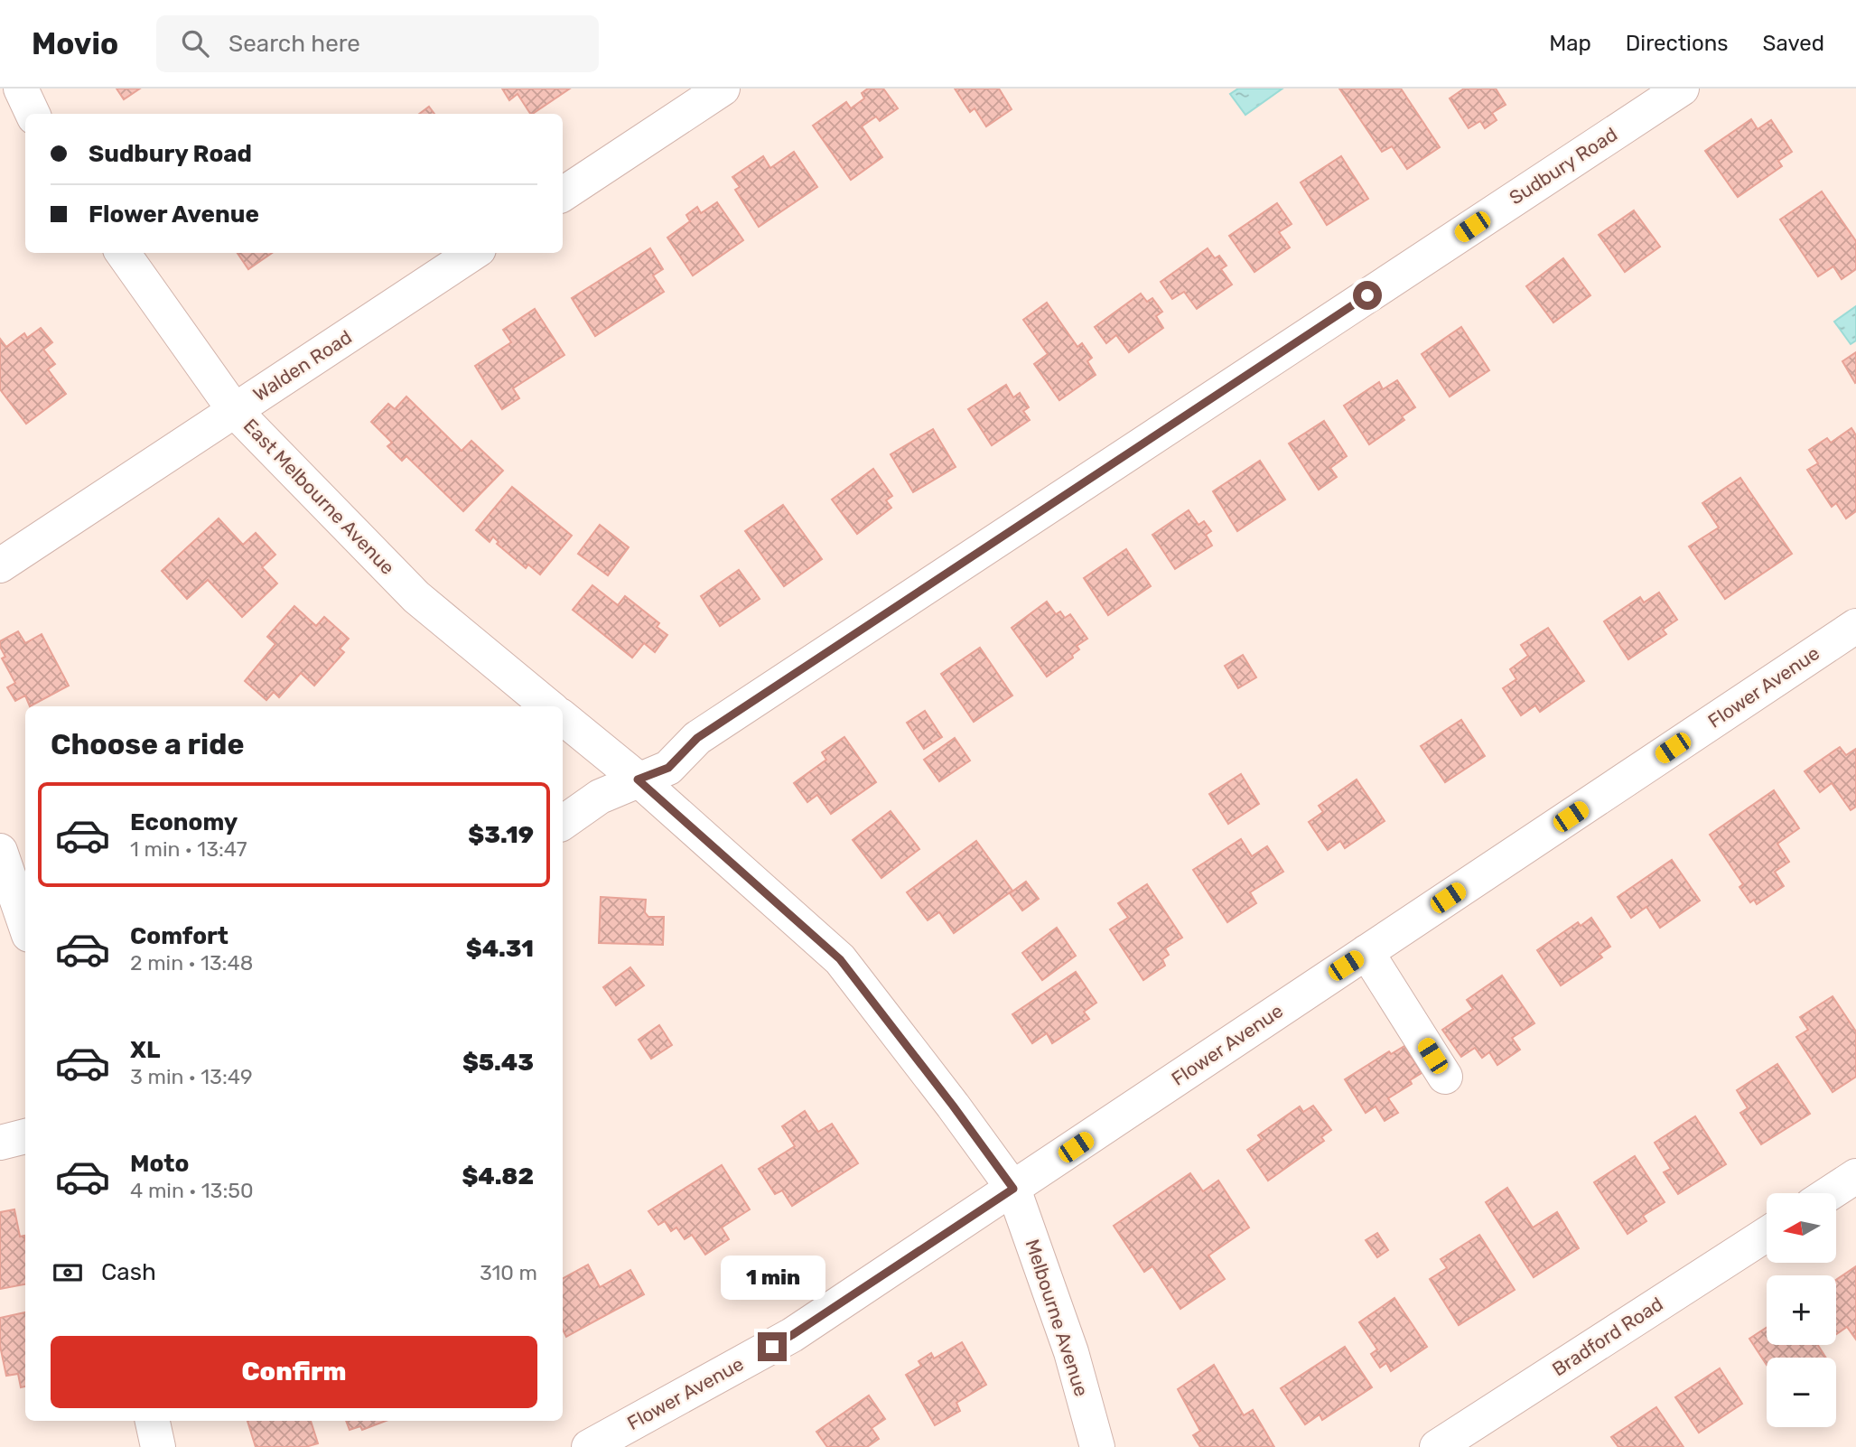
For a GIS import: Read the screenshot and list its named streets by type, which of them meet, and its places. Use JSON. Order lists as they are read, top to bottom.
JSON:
{
  "streets": {
    "street": [
      "Sudbury Road",
      "Walden Road",
      "East Melbourne Avenue",
      "Flower Avenue",
      "Melbourne Avenue",
      "Bradford Road"
    ]
  },
  "crossings": [
    ["Walden Road", "East Melbourne Avenue"],
    ["Flower Avenue", "Melbourne Avenue"]
  ],
  "north": "left",
  "page": {
    "header": "Movio",
    "search": "Search here",
    "nav": ["Map", "Directions", "Saved"],
    "banner": ["Sudbury Road", "Flower Avenue"],
    "heading": "Choose a ride",
    "list": [
      {
        "name": "Economy",
        "note": "1 min · 13:47",
        "value": "$3.19"
      },
      {
        "name": "Comfort",
        "note": "2 min · 13:48",
        "value": "$4.31"
      },
      {
        "name": "XL",
        "note": "3 min · 13:49",
        "value": "$5.43"
      },
      {
        "name": "Moto",
        "note": "4 min · 13:50",
        "value": "$4.82"
      }
    ],
    "map_buttons": ["+", "−"],
    "pay": ["Cash", "310 m"],
    "bubble": "1 min",
    "buttons": "Confirm"
  }
}
